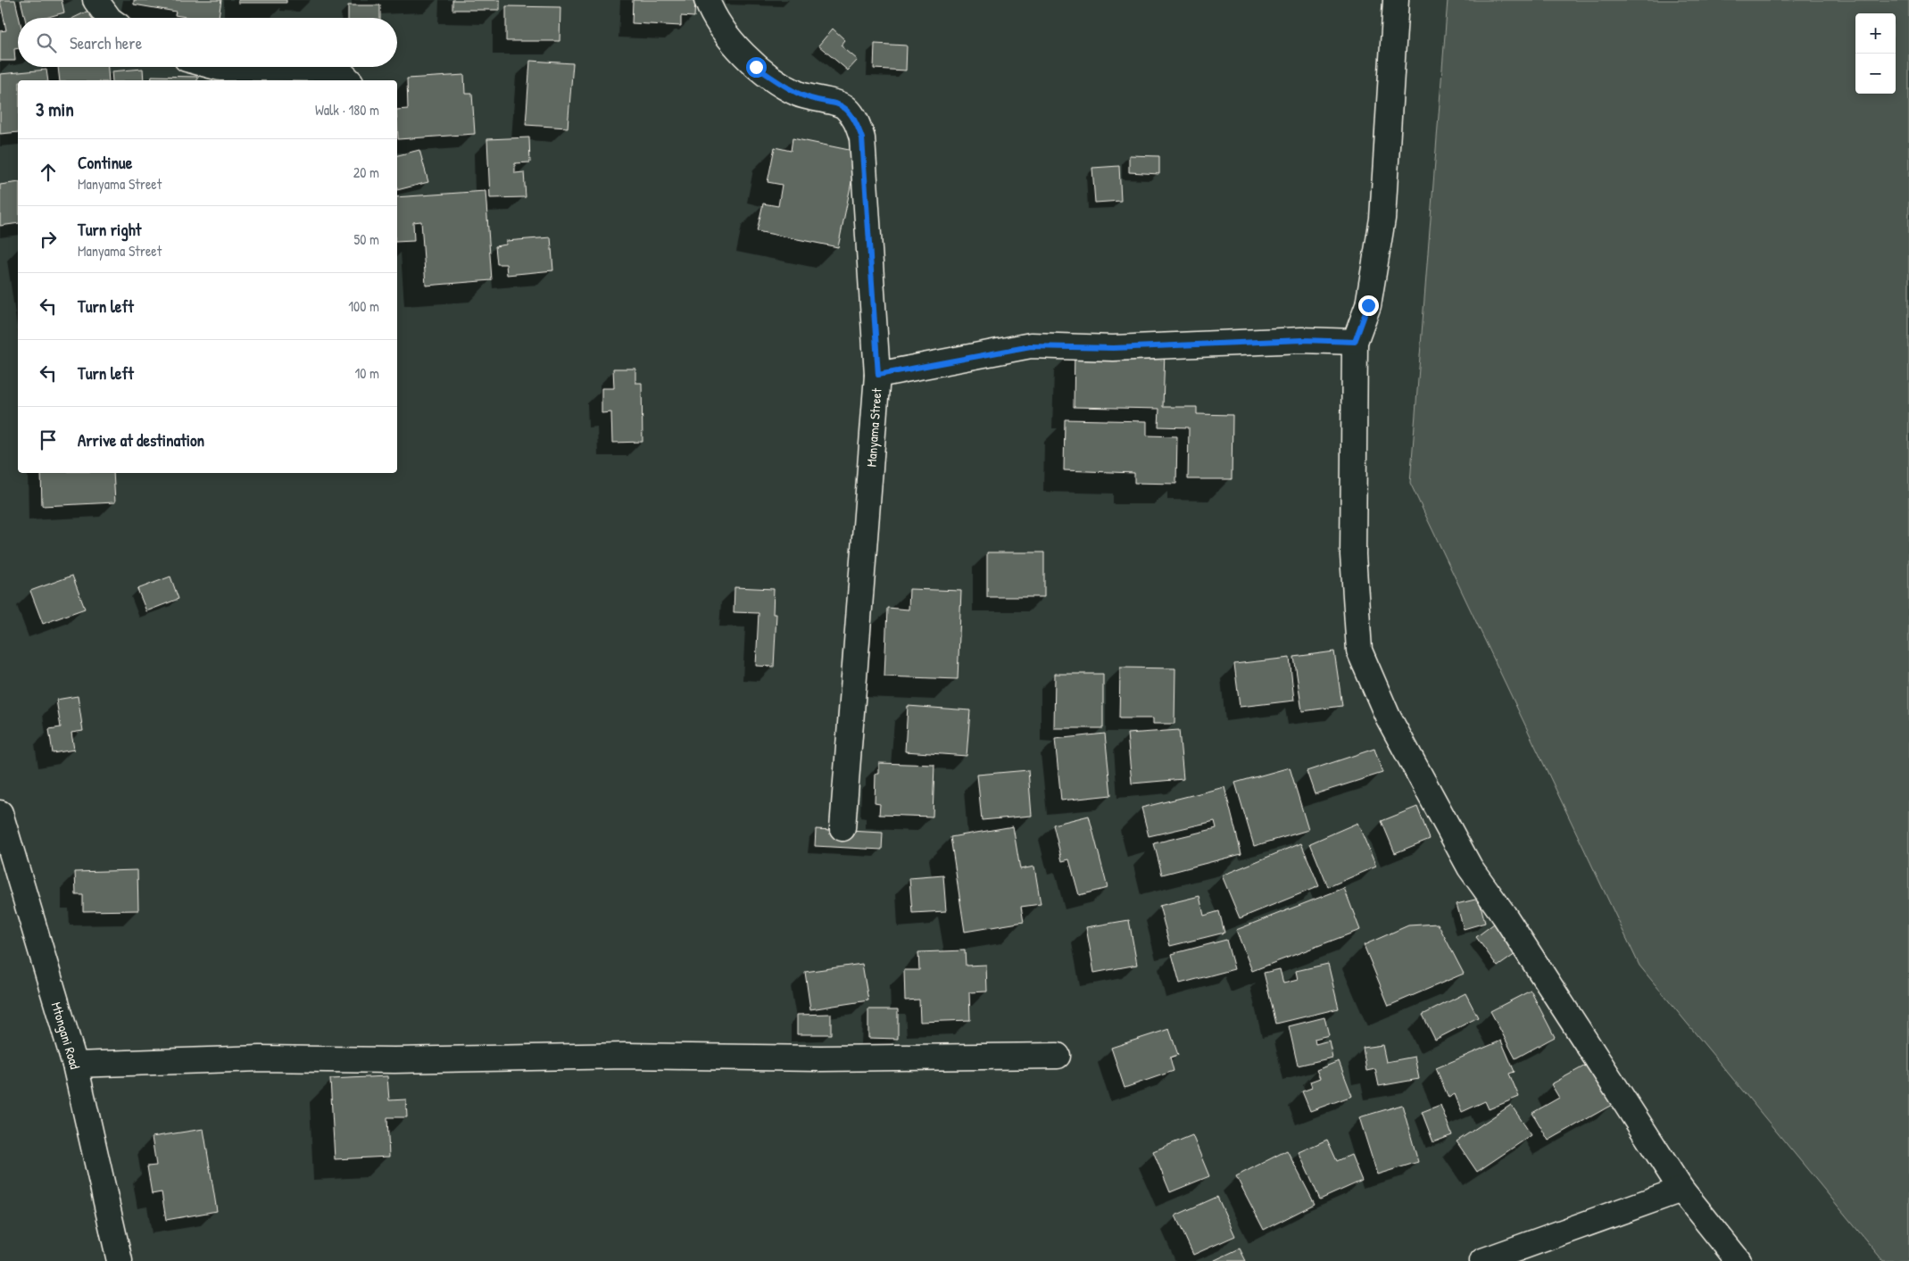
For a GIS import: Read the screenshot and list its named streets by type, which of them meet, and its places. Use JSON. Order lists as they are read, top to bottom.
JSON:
{
  "streets": {
    "street": ["Manyama Street", "Mtongani Road"]
  },
  "page": {
    "map_buttons": ["+", "−"],
    "search": "Search here",
    "heading": ["3 min", "Walk · 180 m"],
    "list": [
      ["Continue", "Manyama Street", "20 m"],
      ["Turn right", "Manyama Street", "50 m"],
      ["Turn left", "100 m"],
      ["Turn left", "10 m"],
      "Arrive at destination"
    ]
  }
}
